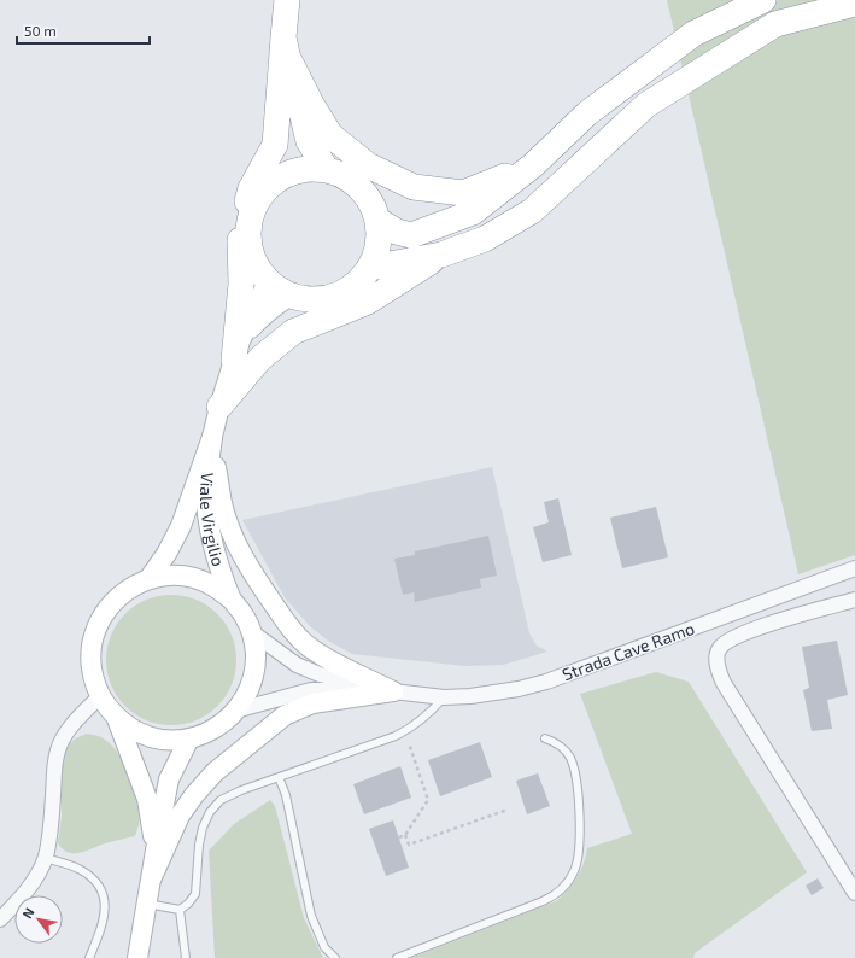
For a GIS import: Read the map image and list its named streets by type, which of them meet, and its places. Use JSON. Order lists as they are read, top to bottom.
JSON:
{
  "streets": {
    "street": ["Viale Virgilio", "Strada Cave Ramo"]
  },
  "crossings": [
    ["Viale Virgilio", "Strada Cave Ramo"]
  ],
  "scale_bar": "50 m",
  "north": "top left"
}
